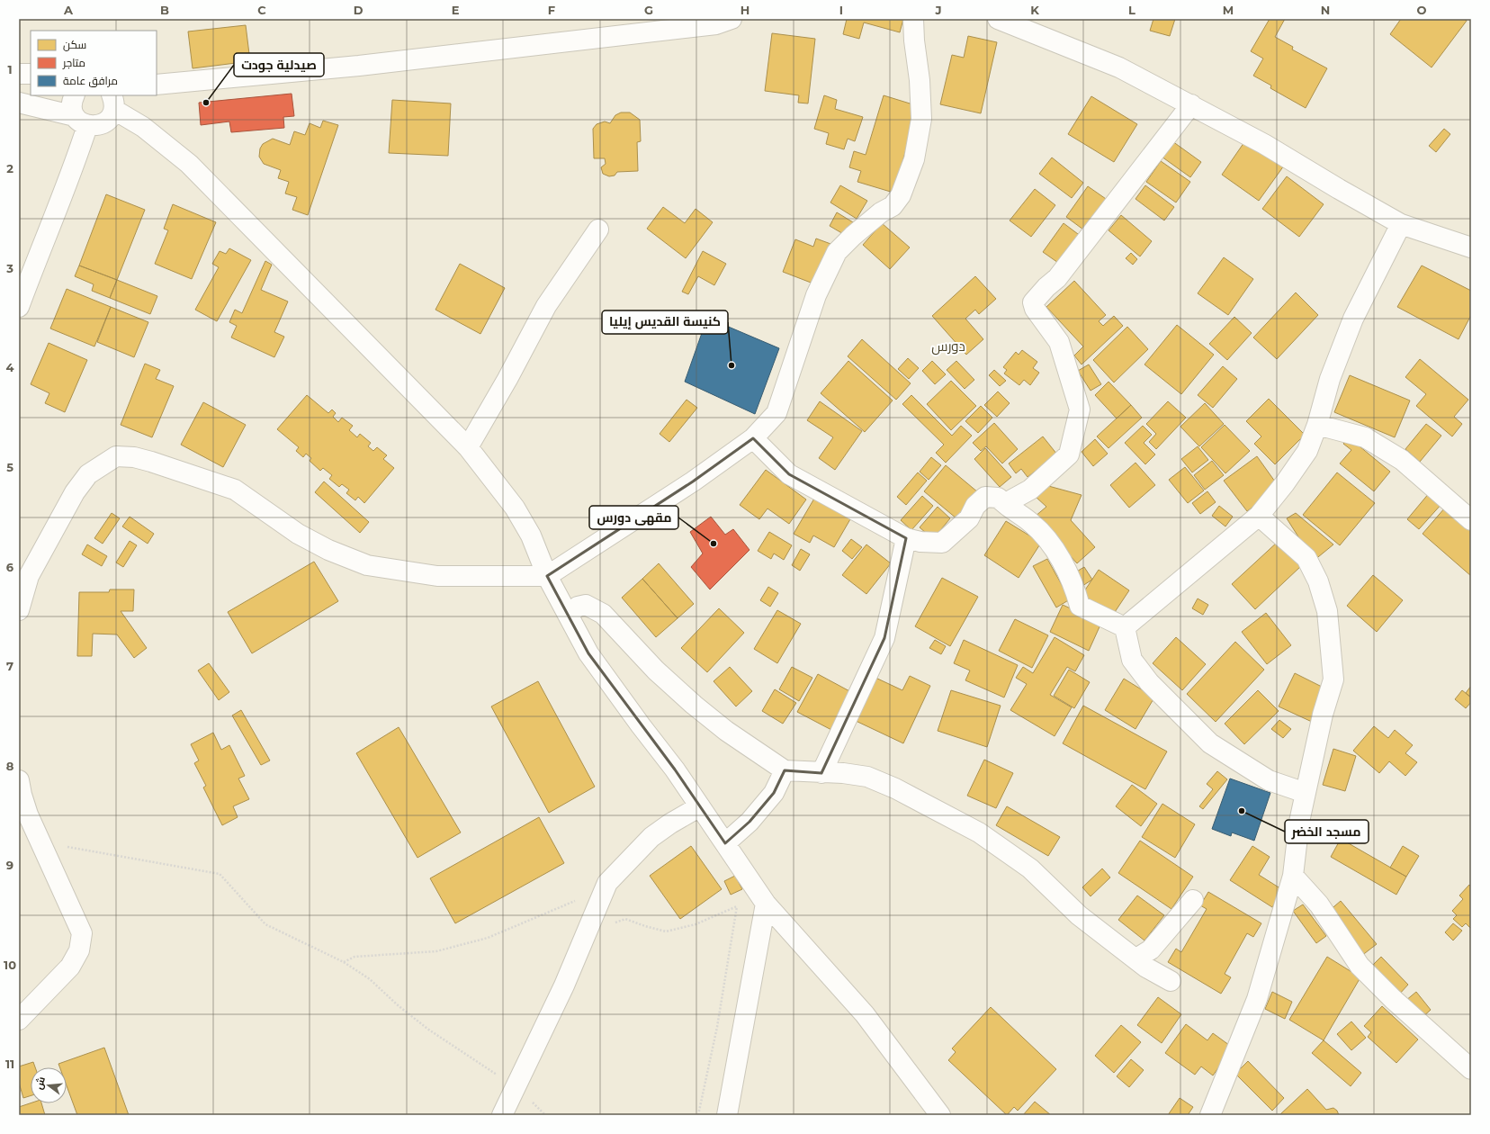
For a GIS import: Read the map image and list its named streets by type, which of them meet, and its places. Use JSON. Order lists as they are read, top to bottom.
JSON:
{
  "districts": ["دورس"],
  "places": [
    "صيدلية جودت",
    "كنيسة القديس إيليا",
    "مقهى دورس",
    "مسجد الخضر"
  ],
  "legend": ["سكن", "متاجر", "مرافق عامة"],
  "north": "left",
  "grid": {
    "columns": [
      "A",
      "B",
      "C",
      "D",
      "E",
      "F",
      "G",
      "H",
      "I",
      "J",
      "K",
      "L",
      "M",
      "N",
      "O"
    ],
    "rows": [
      "1",
      "2",
      "3",
      "4",
      "5",
      "6",
      "7",
      "8",
      "9",
      "10",
      "11"
    ]
  }
}
